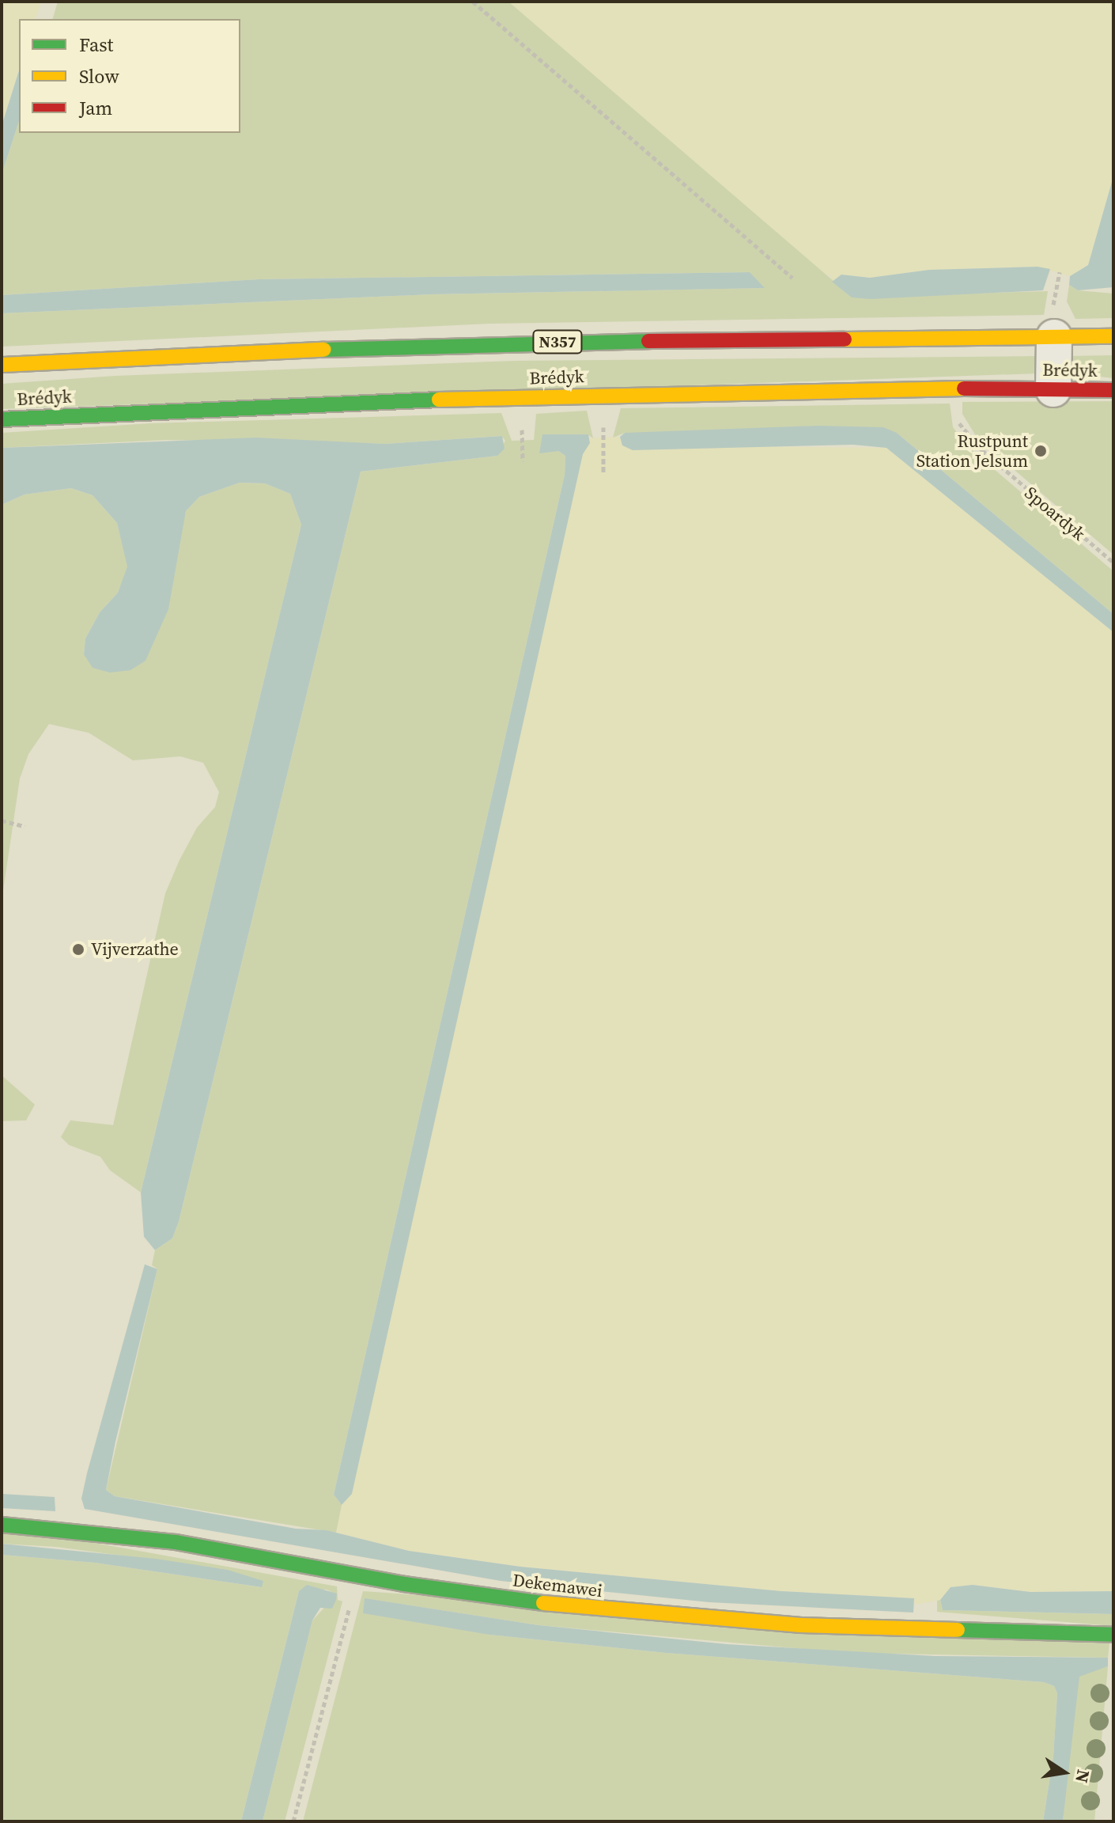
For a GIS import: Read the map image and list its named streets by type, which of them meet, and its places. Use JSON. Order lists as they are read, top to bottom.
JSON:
{
  "streets": {
    "street": ["N357", "Brédyk", "Dekemawei"],
    "path": ["Spoardyk"]
  },
  "places": ["Rustpunt Station Jelsum", "Vijverzathe"],
  "legend": ["Fast", "Slow", "Jam"],
  "north": "right"
}
